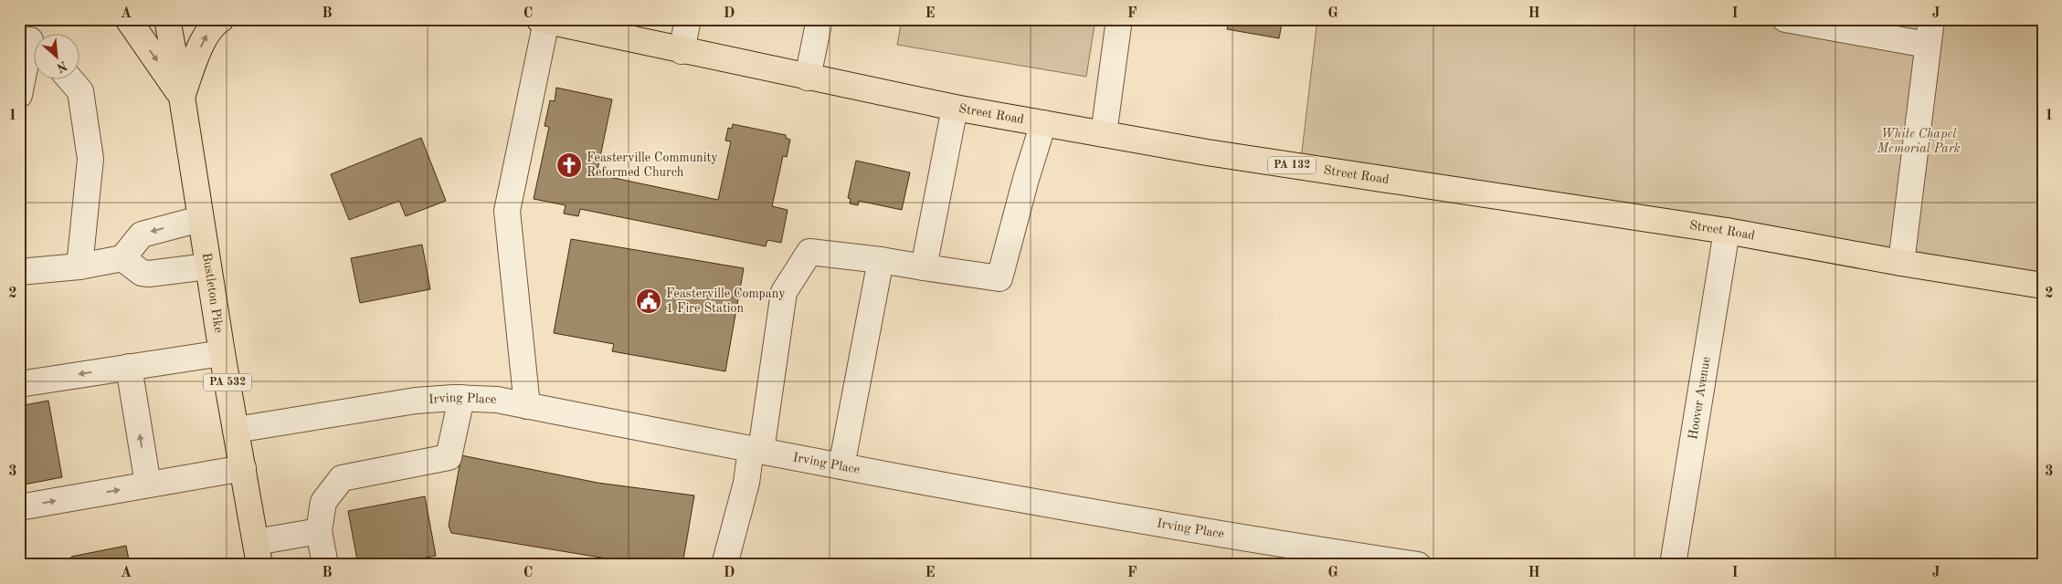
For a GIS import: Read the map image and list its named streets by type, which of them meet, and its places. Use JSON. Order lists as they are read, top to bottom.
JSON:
{
  "streets": {
    "main road": [
      "Street Road",
      "PA 132",
      "Bustleton Pike",
      "PA 532"
    ],
    "street": ["Hoover Avenue", "Irving Place"]
  },
  "crossings": [
    ["Street Road", "Hoover Avenue"],
    ["Bustleton Pike", "Irving Place"]
  ],
  "parks": ["White Chapel Memorial Park"],
  "places": {
    "church": ["Feasterville Community Reformed Church"],
    "public building": ["Feasterville Company 1 Fire Station"]
  },
  "north": "bottom right",
  "grid": {
    "columns": [
      "A",
      "B",
      "C",
      "D",
      "E",
      "F",
      "G",
      "H",
      "I",
      "J"
    ],
    "rows": ["1", "2", "3"]
  }
}
